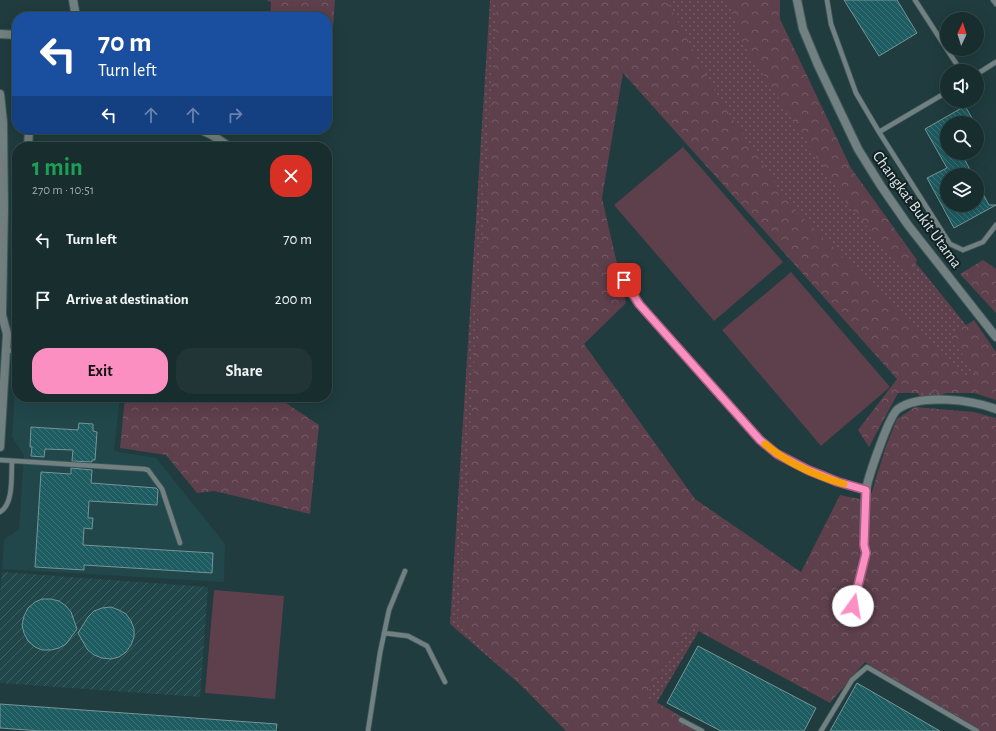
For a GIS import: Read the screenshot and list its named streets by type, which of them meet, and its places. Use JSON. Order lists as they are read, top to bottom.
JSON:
{
  "streets": {
    "street": ["Changkat Bukit Utama"]
  },
  "north": "top",
  "page": {
    "turn": ["70 m", "Turn left"],
    "heading": ["1 min", "270 m · 10:51"],
    "list": [
      {
        "name": "Turn left",
        "value": "70 m"
      },
      {
        "name": "Arrive at destination",
        "value": "200 m"
      }
    ],
    "buttons": ["Exit", "Share"]
  }
}
